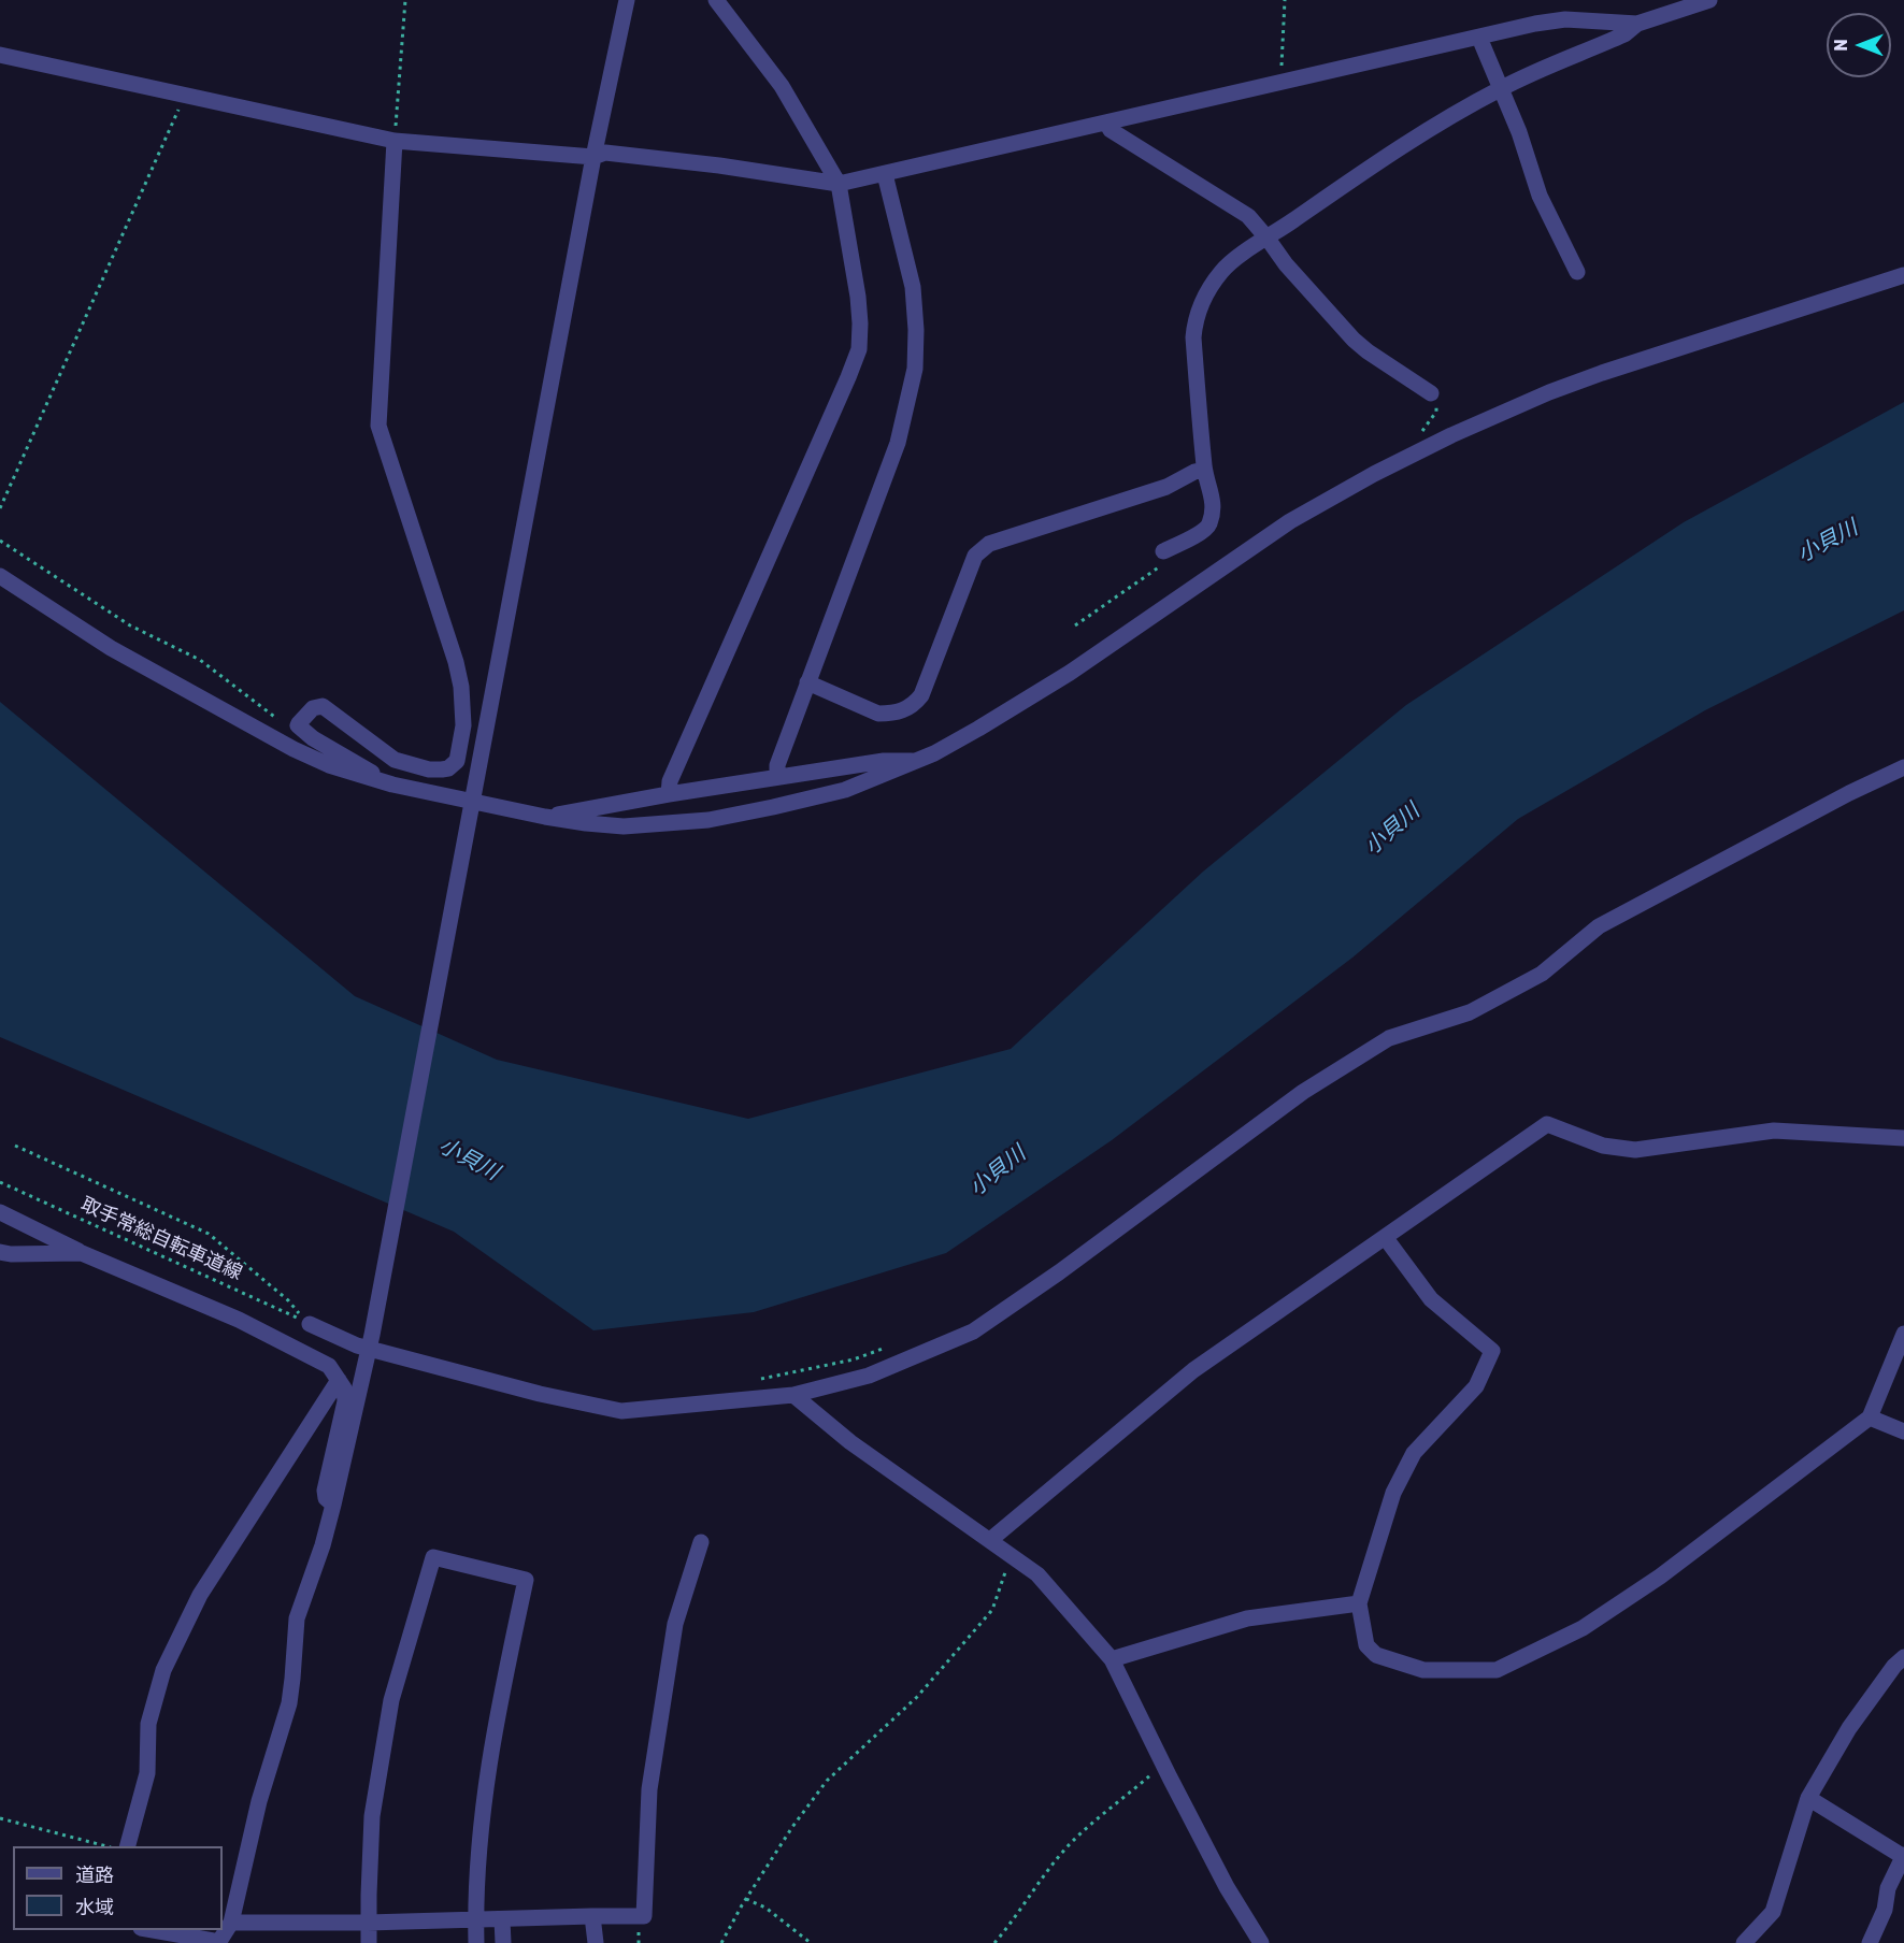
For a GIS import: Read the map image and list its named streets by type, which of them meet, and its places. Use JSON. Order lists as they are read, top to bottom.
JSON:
{
  "streets": {
    "path": ["取手常総自転車道線"]
  },
  "water": ["小貝川"],
  "legend": ["道路", "水域"],
  "north": "left"
}
